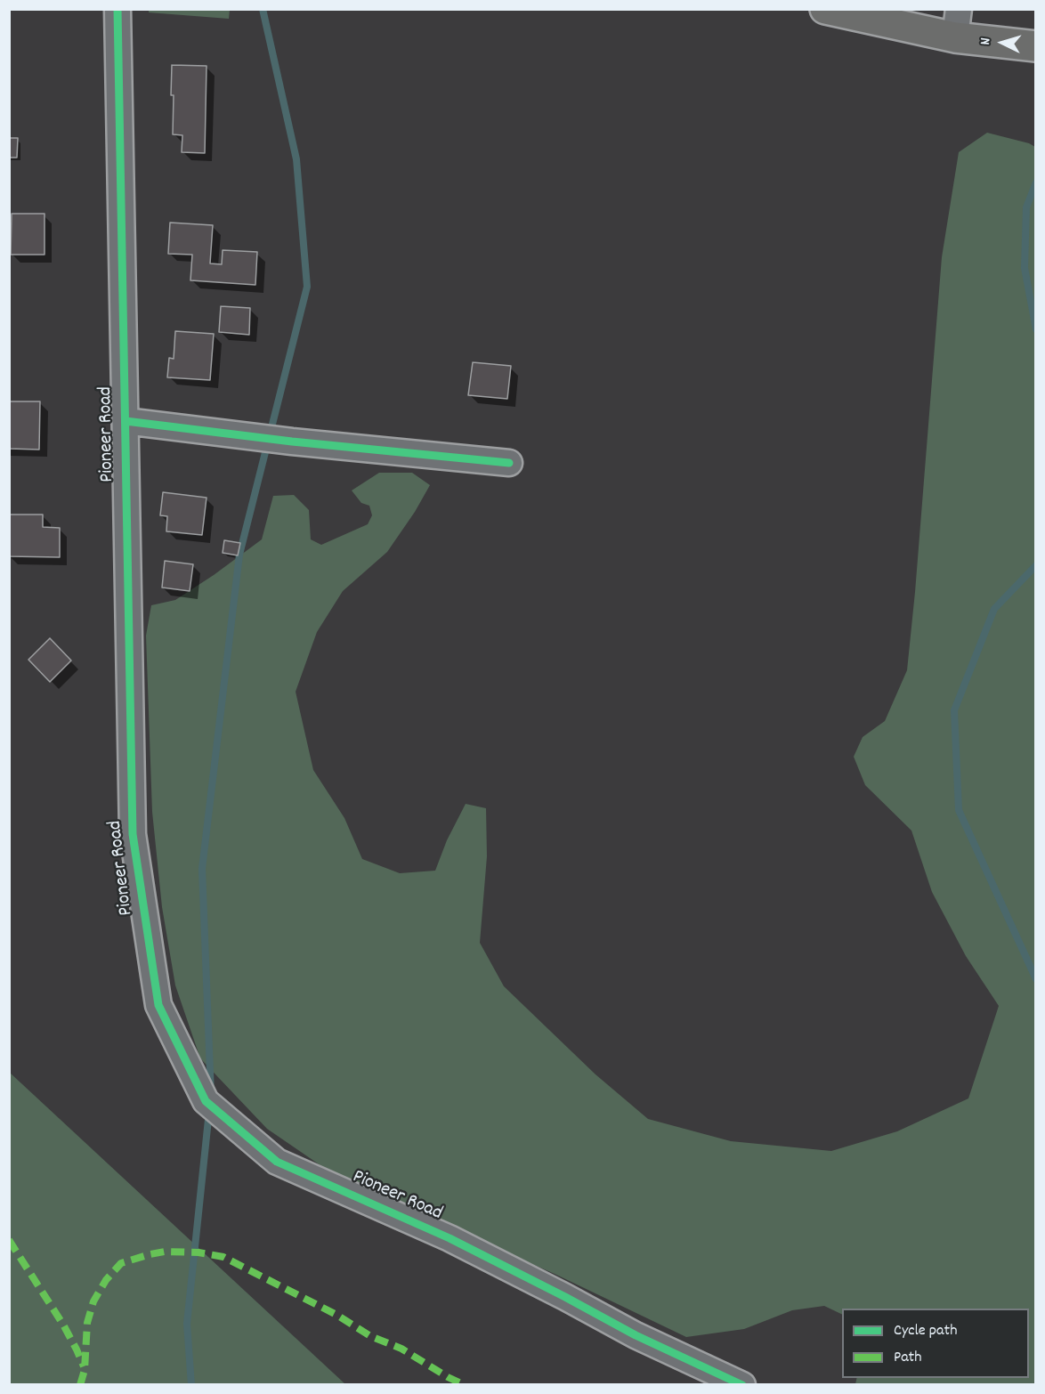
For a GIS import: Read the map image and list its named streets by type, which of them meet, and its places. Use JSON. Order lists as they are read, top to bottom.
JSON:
{
  "streets": {
    "street": ["Pioneer Road"]
  },
  "legend": ["Cycle path", "Path"],
  "north": "left"
}
